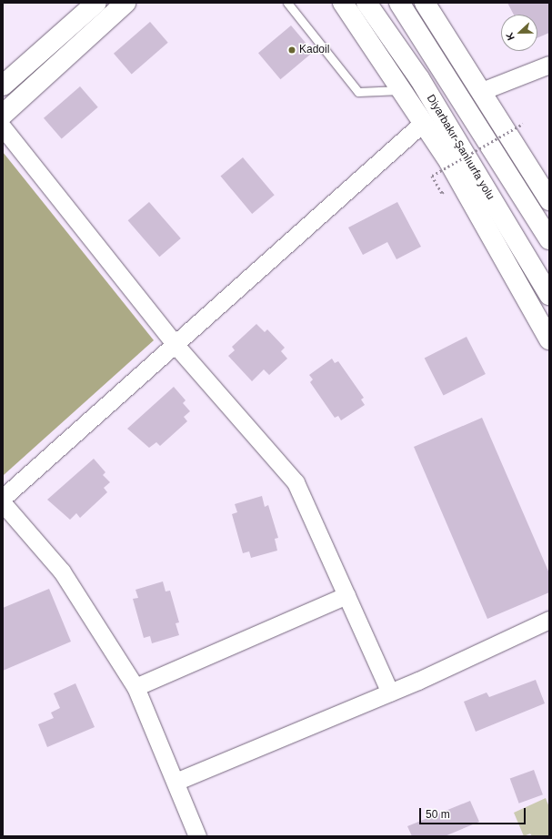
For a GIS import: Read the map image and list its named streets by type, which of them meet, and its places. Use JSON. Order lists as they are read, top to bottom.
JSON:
{
  "streets": {
    "main road": ["Diyarbakır-Şanlıurfa yolu"]
  },
  "places": ["Kadoil"],
  "scale_bar": "50 m",
  "north": "left"
}
